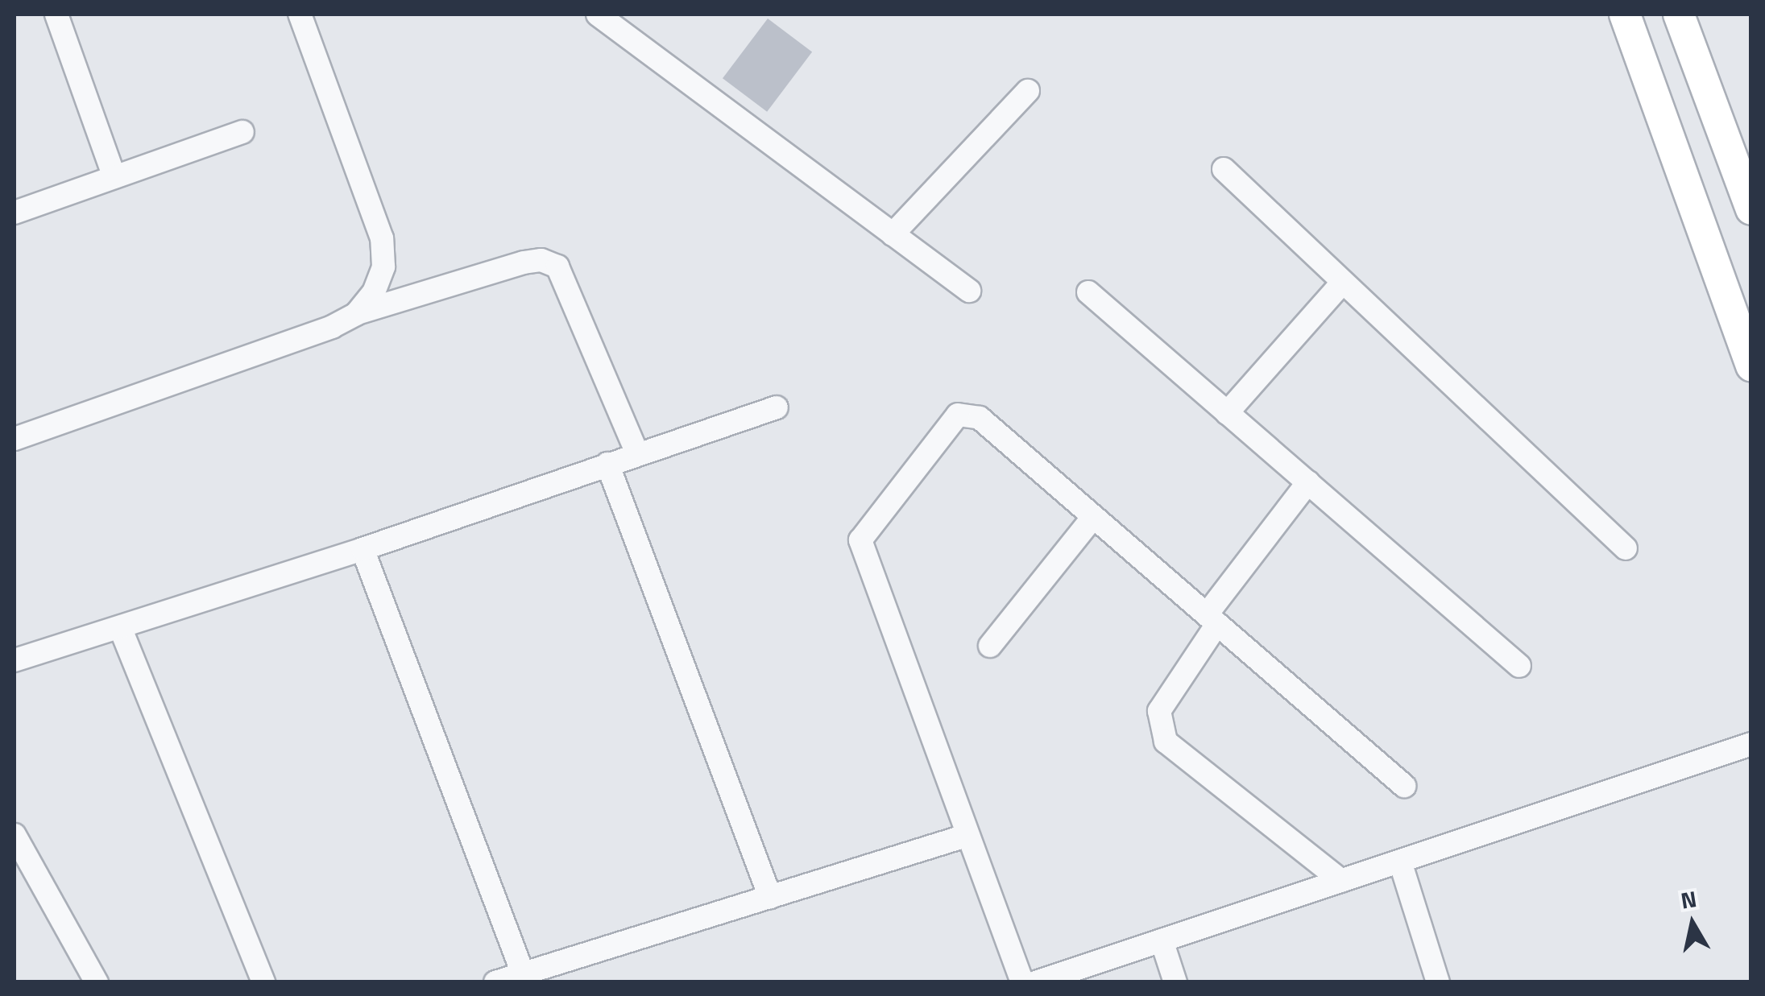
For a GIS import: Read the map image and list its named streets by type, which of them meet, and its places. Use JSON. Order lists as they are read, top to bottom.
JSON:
{
  "north": "top"
}
